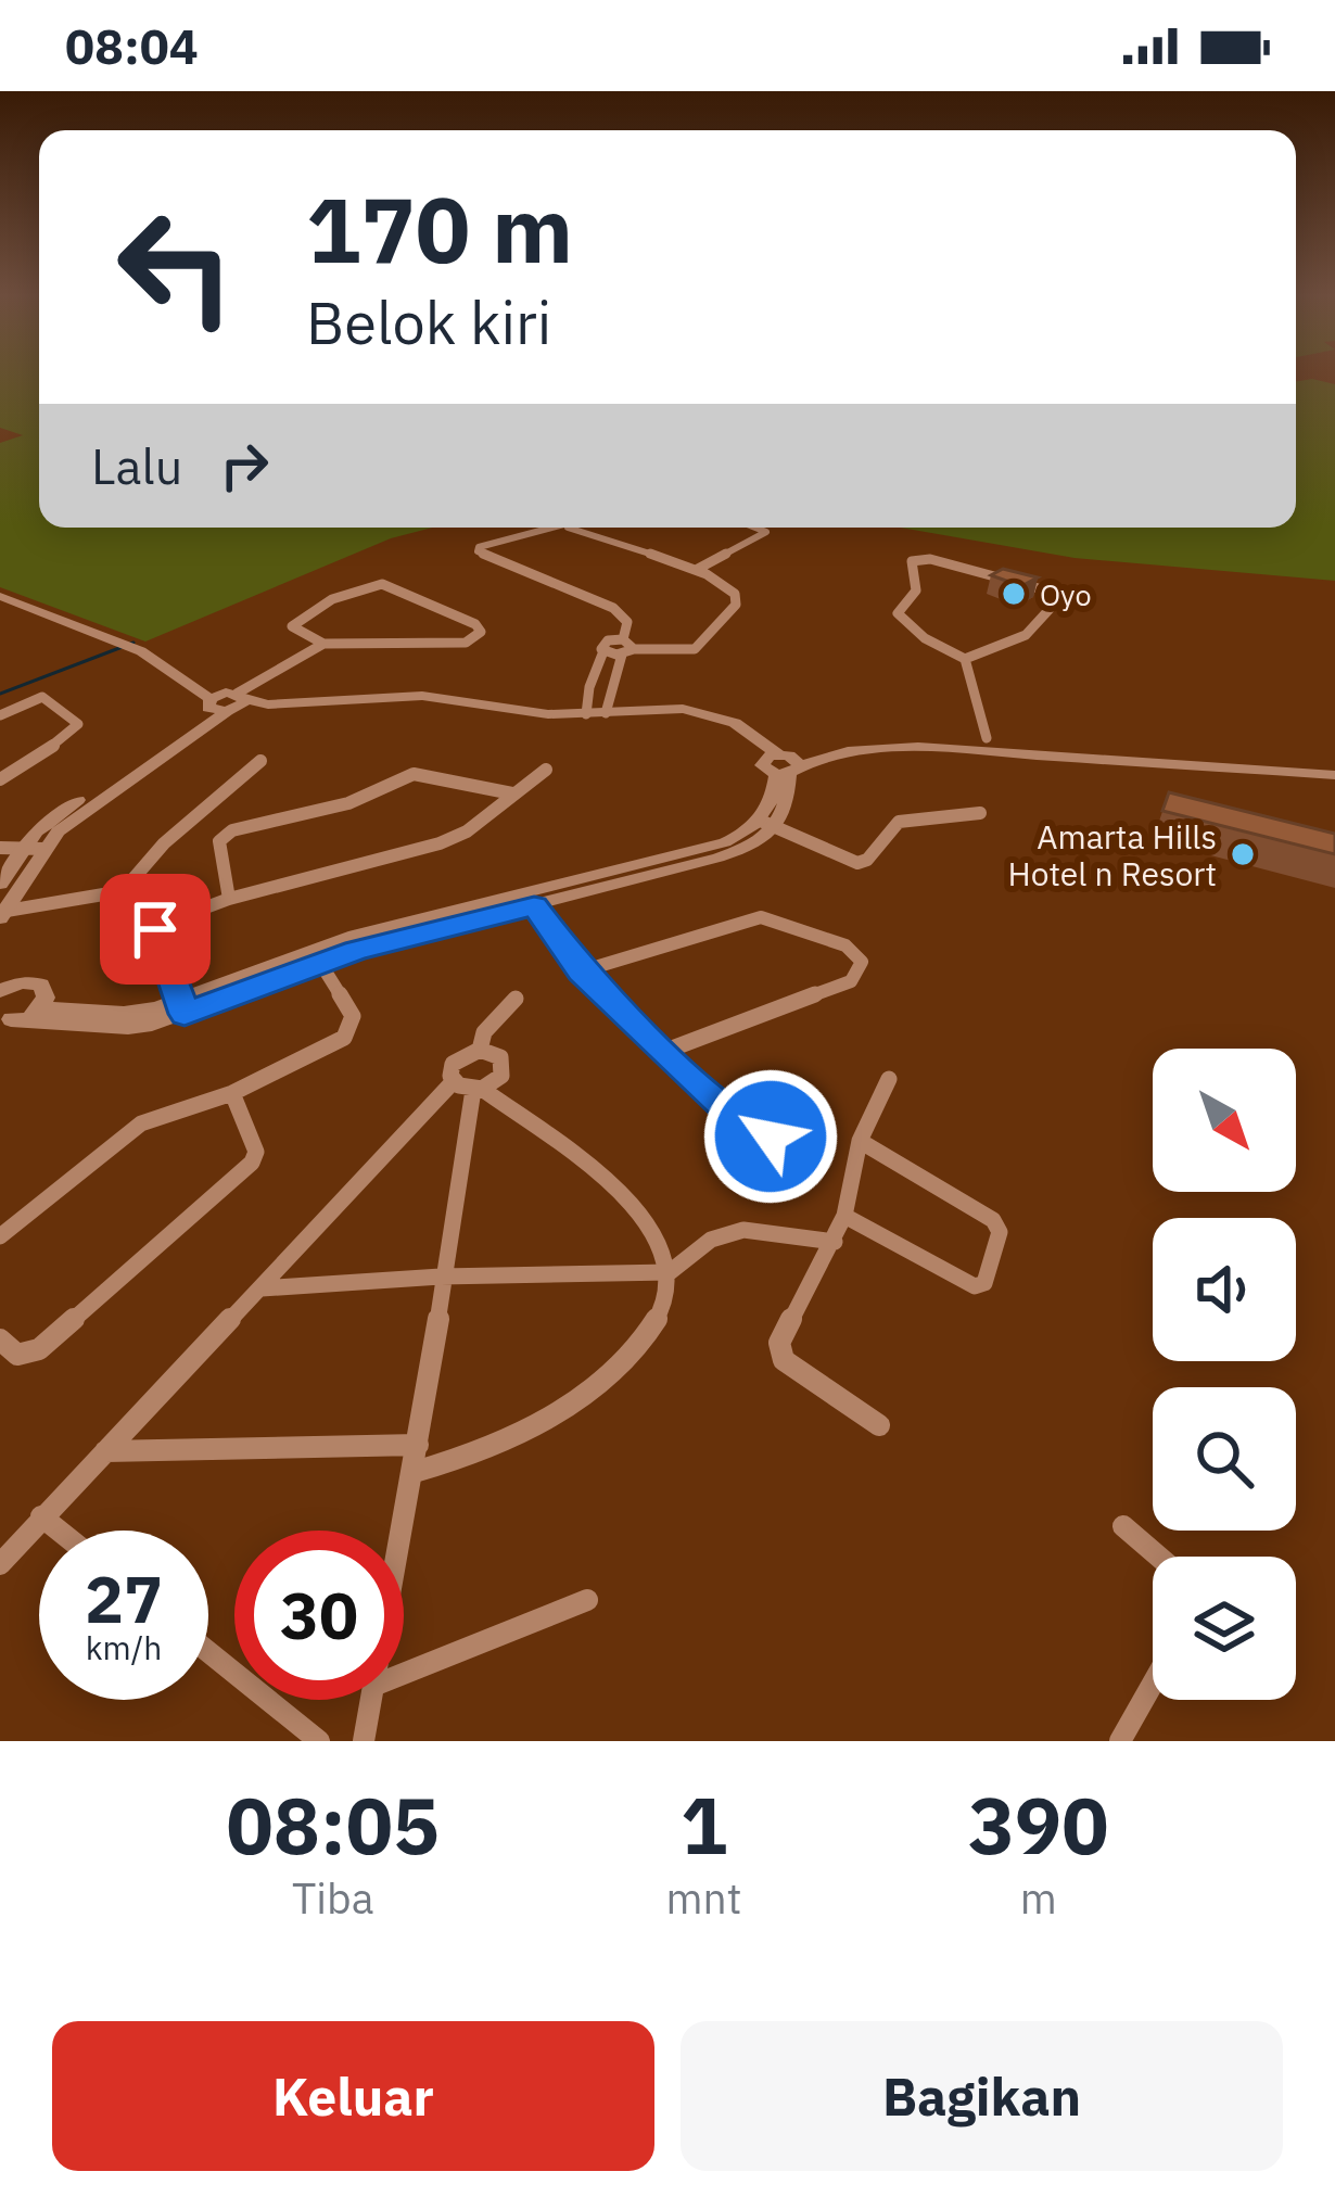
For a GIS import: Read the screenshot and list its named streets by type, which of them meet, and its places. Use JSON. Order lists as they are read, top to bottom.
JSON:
{
  "places": ["Oyo", "Amarta Hills Hotel n Resort"],
  "north": "bottom right",
  "page": {
    "status": "08:04",
    "turn": ["170 m", "Belok kiri"],
    "then": "Lalu",
    "speed": "27 km/h",
    "limit": "30",
    "eta": [
      "08:05",
      "Tiba",
      "1",
      "mnt",
      "390",
      "m"
    ],
    "buttons": ["Keluar", "Bagikan"]
  }
}
